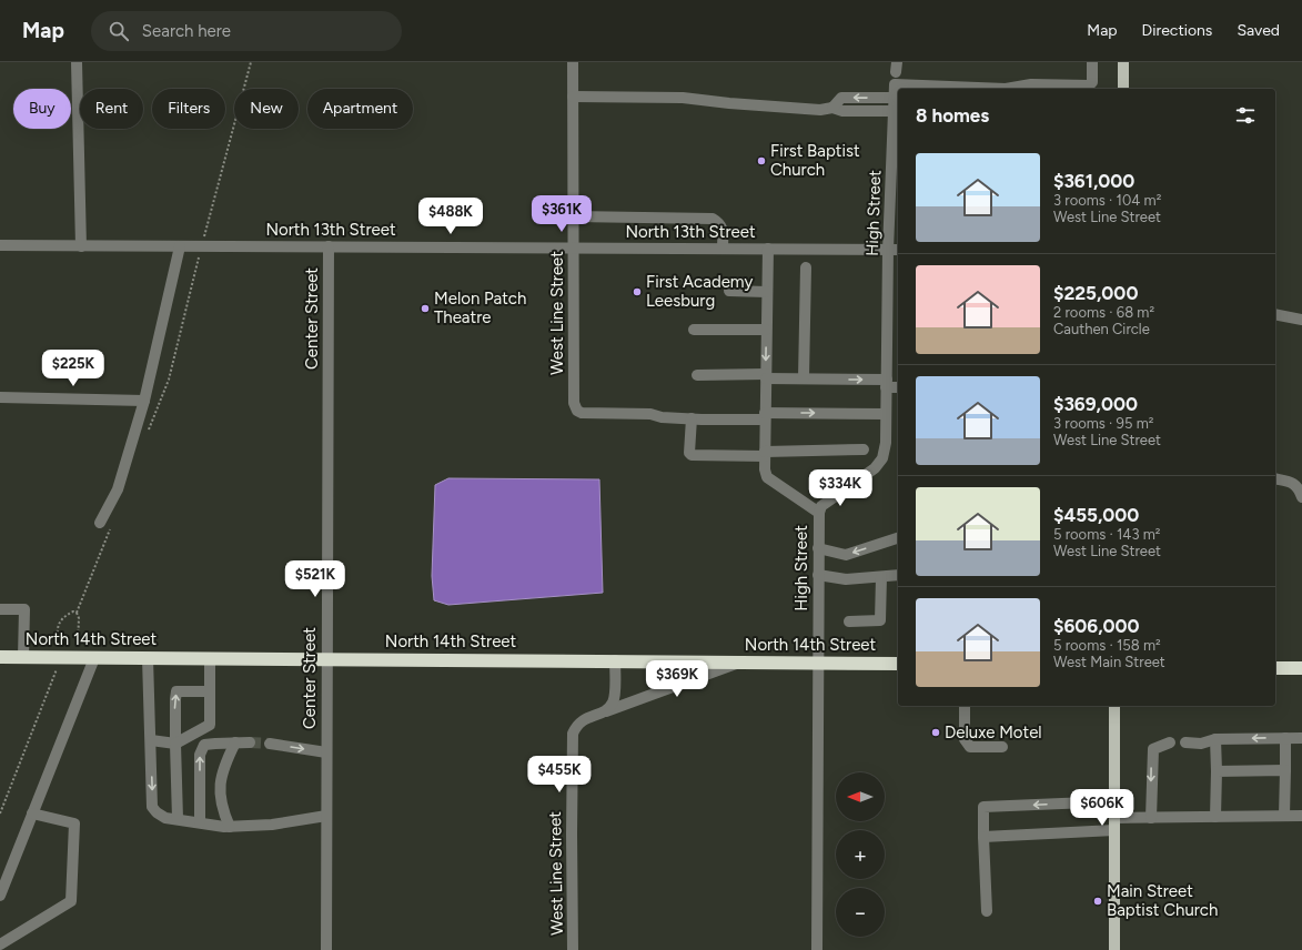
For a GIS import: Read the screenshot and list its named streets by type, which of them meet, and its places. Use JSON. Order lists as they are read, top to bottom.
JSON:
{
  "streets": {
    "highway": ["North 14th Street"],
    "street": [
      "High Street",
      "North 13th Street",
      "West Line Street",
      "Center Street"
    ]
  },
  "crossings": [
    ["High Street", "North 13th Street"],
    ["High Street", "North 14th Street"],
    ["North 13th Street", "West Line Street"],
    ["North 13th Street", "Center Street"],
    ["West Line Street", "North 14th Street"],
    ["Center Street", "North 14th Street"]
  ],
  "places": [
    "First Baptist Church",
    "First Academy Leesburg",
    "Melon Patch Theatre",
    "Deluxe Motel",
    "Main Street Baptist Church"
  ],
  "north": "left",
  "page": {
    "header": "Map",
    "search": "Search here",
    "nav": ["Map", "Directions", "Saved"],
    "chip": [
      "Buy",
      "Rent",
      "Filters",
      "New",
      "Apartment"
    ],
    "heading": "8 homes",
    "list": [
      {
        "name": "$361,000",
        "note": "3 rooms · 104 m² · West Line Street"
      },
      {
        "name": "$225,000",
        "note": "2 rooms · 68 m² · Cauthen Circle"
      },
      {
        "name": "$369,000",
        "note": "3 rooms · 95 m² · West Line Street"
      },
      {
        "name": "$455,000",
        "note": "5 rooms · 143 m² · West Line Street"
      },
      {
        "name": "$606,000",
        "note": "5 rooms · 158 m² · West Main Street"
      }
    ],
    "price": [
      "$361K",
      "$488K",
      "$225K",
      "$334K",
      "$521K",
      "$369K",
      "$455K",
      "$606K"
    ],
    "map_buttons": ["+", "−"]
  }
}
